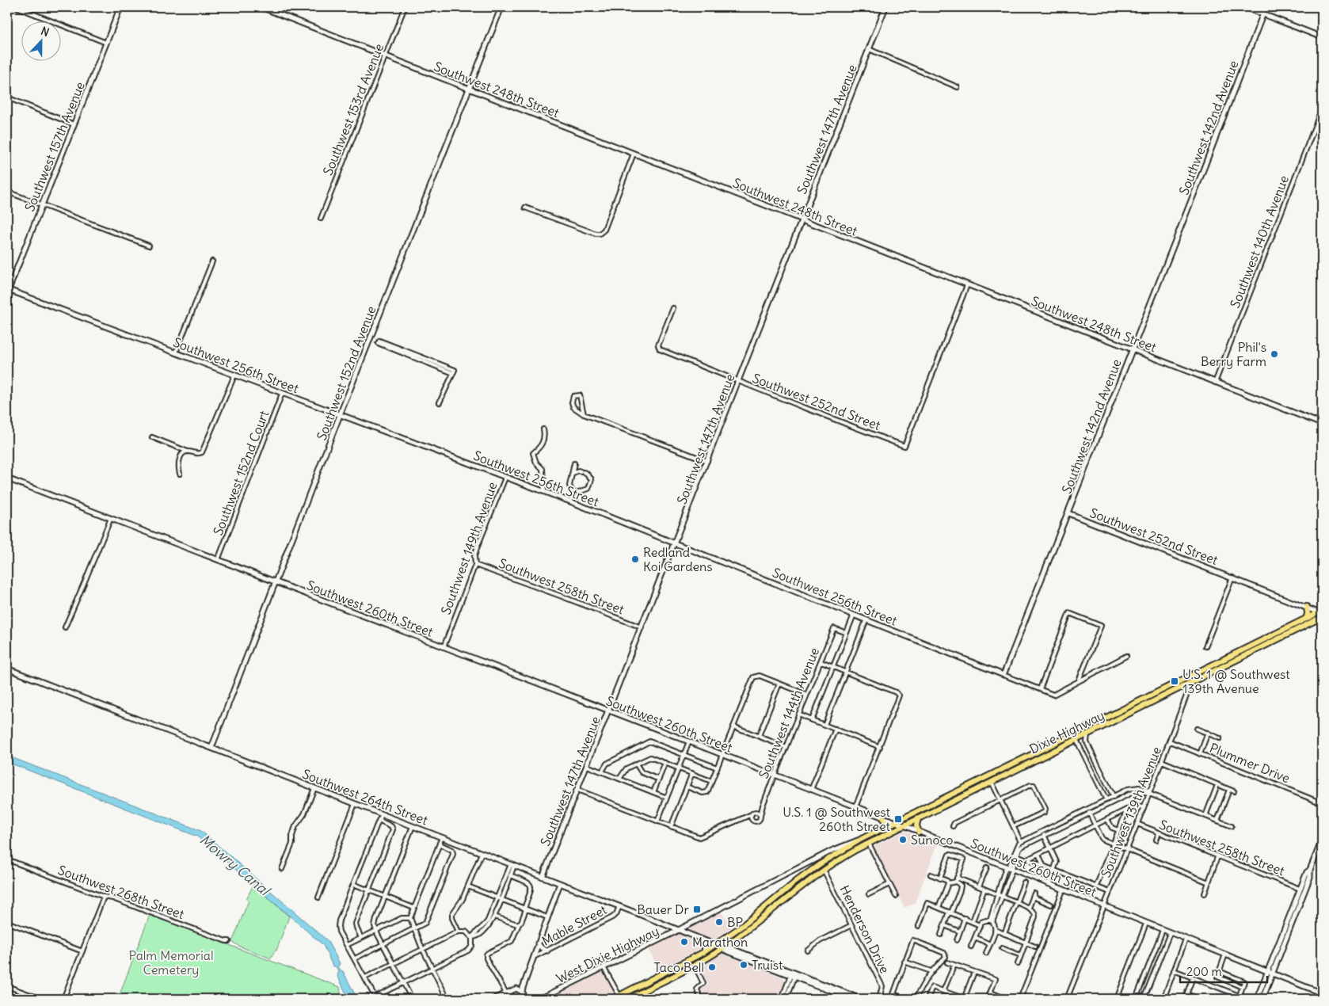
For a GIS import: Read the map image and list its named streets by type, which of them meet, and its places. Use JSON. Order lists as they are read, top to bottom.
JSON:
{
  "streets": {
    "highway": ["Dixie Highway"],
    "street": [
      "Southwest 248th Street",
      "Southwest 153rd Avenue",
      "Southwest 142nd Avenue",
      "Southwest 147th Avenue",
      "Southwest 157th Avenue",
      "Southwest 140th Avenue",
      "Southwest 256th Street",
      "Southwest 152nd Avenue",
      "Southwest 252nd Street",
      "Southwest 152nd Court",
      "Southwest 149th Avenue",
      "Southwest 258th Street",
      "Southwest 260th Street",
      "Southwest 144th Avenue",
      "Plummer Drive",
      "Southwest 264th Street",
      "Southwest 139th Avenue",
      "Southwest 268th Street",
      "Mable Street",
      "Henderson Drive",
      "West Dixie Highway"
    ]
  },
  "crossings": [
    ["Southwest 248th Street", "Southwest 153rd Avenue"],
    ["Southwest 248th Street", "Southwest 142nd Avenue"],
    ["Southwest 248th Street", "Southwest 147th Avenue"],
    ["Southwest 248th Street", "Southwest 140th Avenue"],
    ["Southwest 248th Street", "Southwest 152nd Avenue"],
    ["Southwest 248th Street", "Southwest 252nd Street"],
    ["Southwest 142nd Avenue", "Southwest 256th Street"],
    ["Southwest 142nd Avenue", "Southwest 252nd Street"],
    ["Southwest 147th Avenue", "Southwest 256th Street"],
    ["Southwest 147th Avenue", "Southwest 252nd Street"],
    ["Southwest 147th Avenue", "Southwest 258th Street"],
    ["Southwest 147th Avenue", "Southwest 260th Street"],
    ["Southwest 147th Avenue", "Southwest 264th Street"],
    ["Southwest 157th Avenue", "Southwest 256th Street"],
    ["Southwest 256th Street", "Southwest 152nd Avenue"],
    ["Southwest 256th Street", "Southwest 152nd Court"],
    ["Southwest 256th Street", "Southwest 149th Avenue"],
    ["Southwest 152nd Avenue", "Southwest 260th Street"],
    ["Southwest 152nd Avenue", "Southwest 264th Street"],
    ["Southwest 252nd Street", "Dixie Highway"],
    ["Southwest 152nd Court", "Southwest 260th Street"],
    ["Southwest 149th Avenue", "Southwest 258th Street"],
    ["Southwest 149th Avenue", "Southwest 260th Street"],
    ["Southwest 258th Street", "Southwest 139th Avenue"],
    ["Southwest 260th Street", "Southwest 144th Avenue"],
    ["Southwest 260th Street", "Dixie Highway"],
    ["Southwest 260th Street", "Southwest 139th Avenue"],
    ["Dixie Highway", "Southwest 264th Street"],
    ["Dixie Highway", "Southwest 139th Avenue"],
    ["Dixie Highway", "Henderson Drive"],
    ["Dixie Highway", "West Dixie Highway"],
    ["Plummer Drive", "Southwest 139th Avenue"],
    ["Southwest 264th Street", "Mable Street"],
    ["Southwest 264th Street", "West Dixie Highway"]
  ],
  "water": ["Mowry Canal"],
  "parks": ["Palm Memorial Cemetery"],
  "places": {
    "other": [
      "Phil's Berry Farm",
      "Redland Koi Gardens",
      "Sunoco",
      "BP",
      "Marathon",
      "Truist",
      "Taco Bell"
    ],
    "transit": ["U.S. 1 @ Southwest 139th Avenue", "U.S. 1 @ Southwest 260th Street", "Bauer Dr"]
  },
  "scale_bar": "200 m",
  "north": "top"
}
